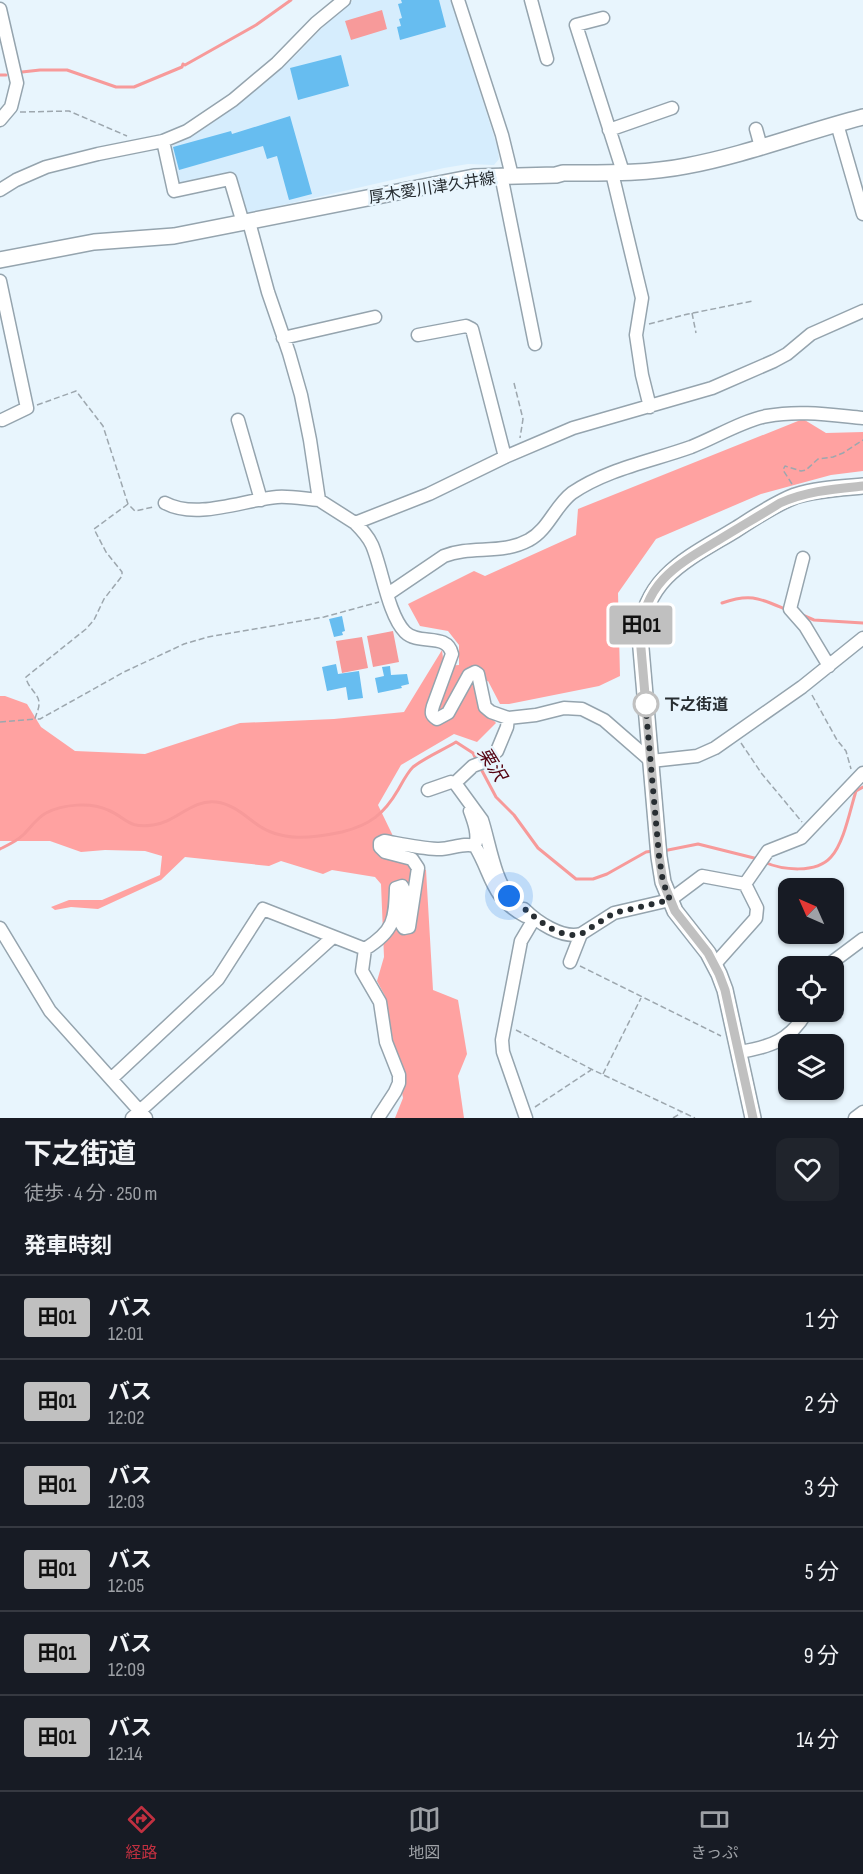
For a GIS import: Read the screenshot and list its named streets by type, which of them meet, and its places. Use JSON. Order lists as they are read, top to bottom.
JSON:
{
  "streets": {
    "main road": ["厚木愛川津久井線"]
  },
  "water": ["栗沢"],
  "places": ["下之街道"],
  "lines": ["bus line 田01"],
  "north": "top left",
  "page": {
    "on_map": "田01",
    "heading": [
      ["下之街道", "徒歩 · 4 分 · 250 m"],
      "発車時刻"
    ],
    "list": [
      {
        "mark": "田01",
        "name": "バス",
        "note": "12:01",
        "value": "1 分"
      },
      {
        "mark": "田01",
        "name": "バス",
        "note": "12:02",
        "value": "2 分"
      },
      {
        "mark": "田01",
        "name": "バス",
        "note": "12:03",
        "value": "3 分"
      },
      {
        "mark": "田01",
        "name": "バス",
        "note": "12:05",
        "value": "5 分"
      },
      {
        "mark": "田01",
        "name": "バス",
        "note": "12:09",
        "value": "9 分"
      },
      {
        "mark": "田01",
        "name": "バス",
        "note": "12:14",
        "value": "14 分"
      }
    ],
    "tabs": ["経路", "地図", "きっぷ"]
  }
}
